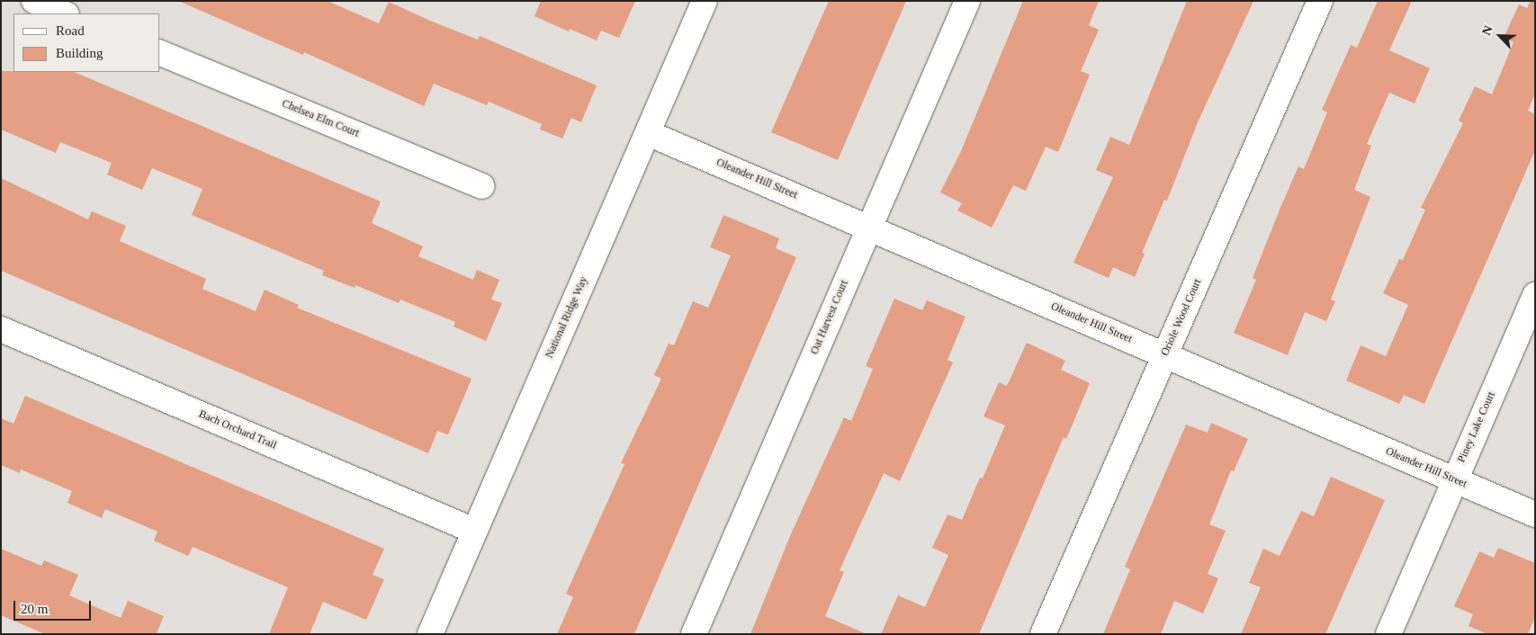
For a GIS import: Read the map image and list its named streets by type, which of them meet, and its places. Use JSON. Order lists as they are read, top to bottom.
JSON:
{
  "streets": {
    "street": [
      "Chelsea Elm Court",
      "Oleander Hill Street",
      "National Ridge Way",
      "Oat Harvest Court",
      "Oriole Wood Court",
      "Piney Lake Court",
      "Bach Orchard Trail"
    ]
  },
  "crossings": [
    ["Oleander Hill Street", "National Ridge Way"],
    ["Oleander Hill Street", "Oat Harvest Court"],
    ["Oleander Hill Street", "Oriole Wood Court"],
    ["Oleander Hill Street", "Piney Lake Court"],
    ["National Ridge Way", "Bach Orchard Trail"]
  ],
  "legend": ["Road", "Building"],
  "scale_bar": "20 m",
  "north": "top left"
}
